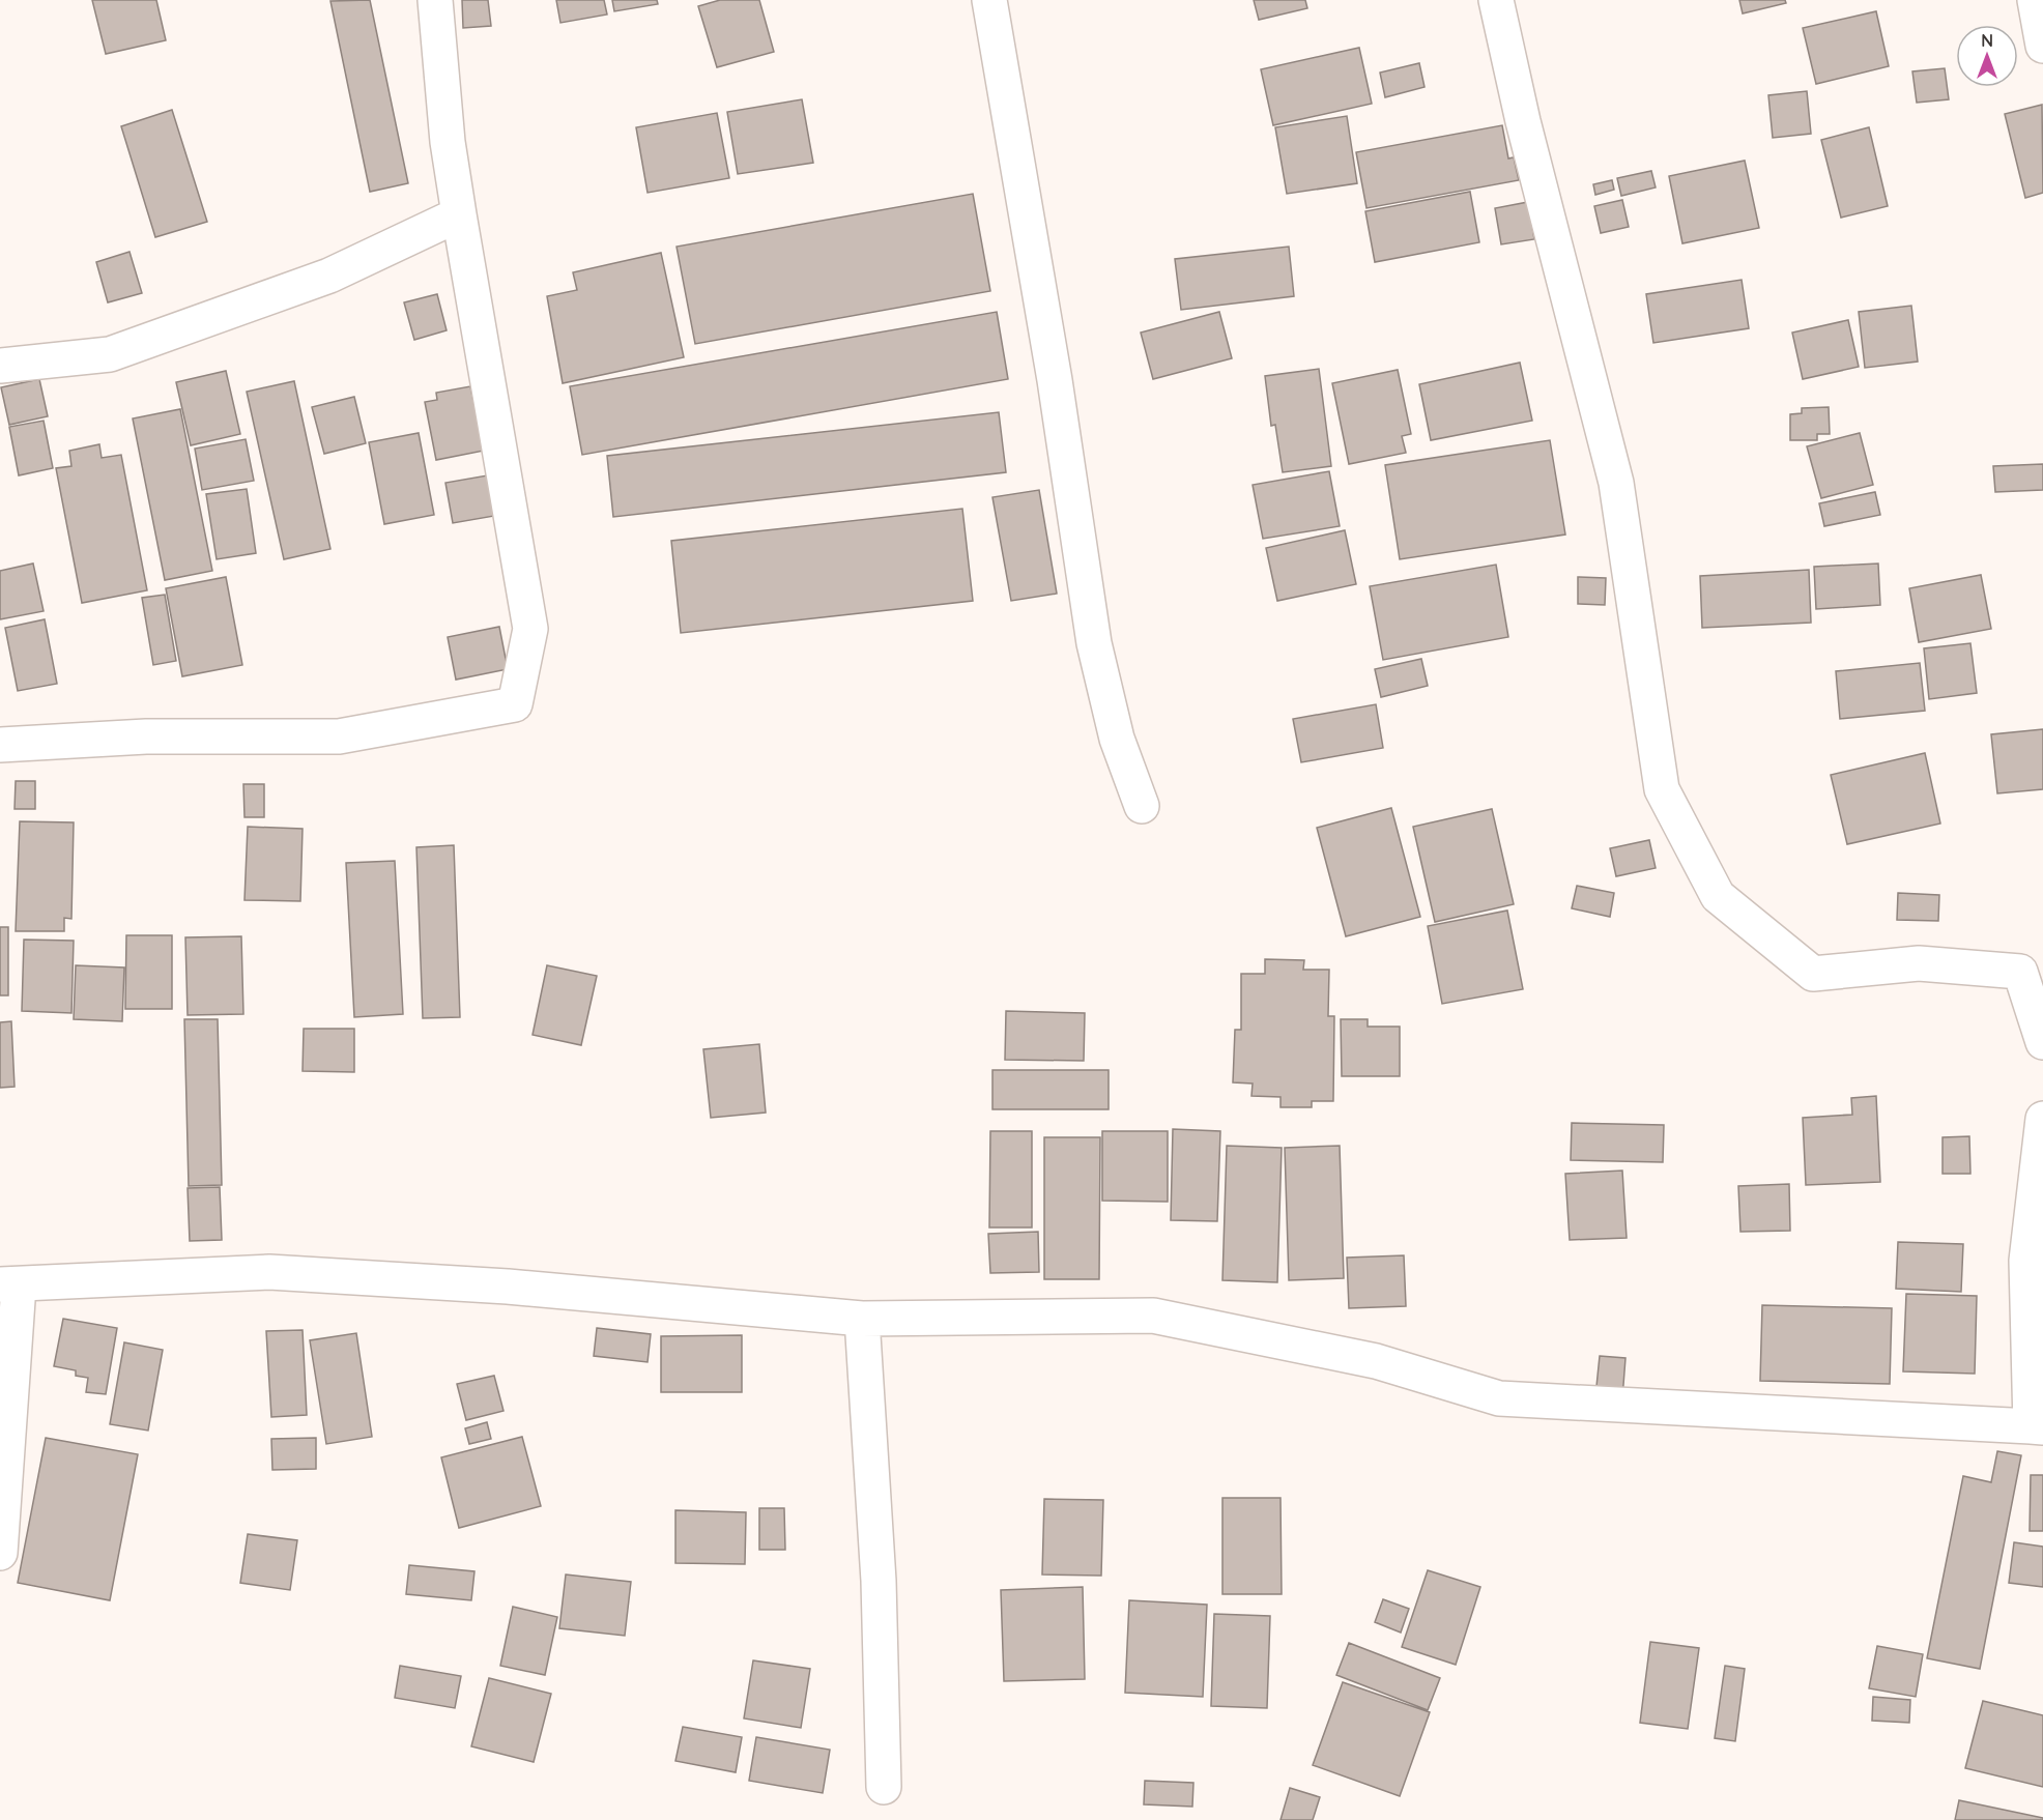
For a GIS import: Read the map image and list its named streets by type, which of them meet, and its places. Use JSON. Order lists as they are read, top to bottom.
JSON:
{
  "north": "top"
}
